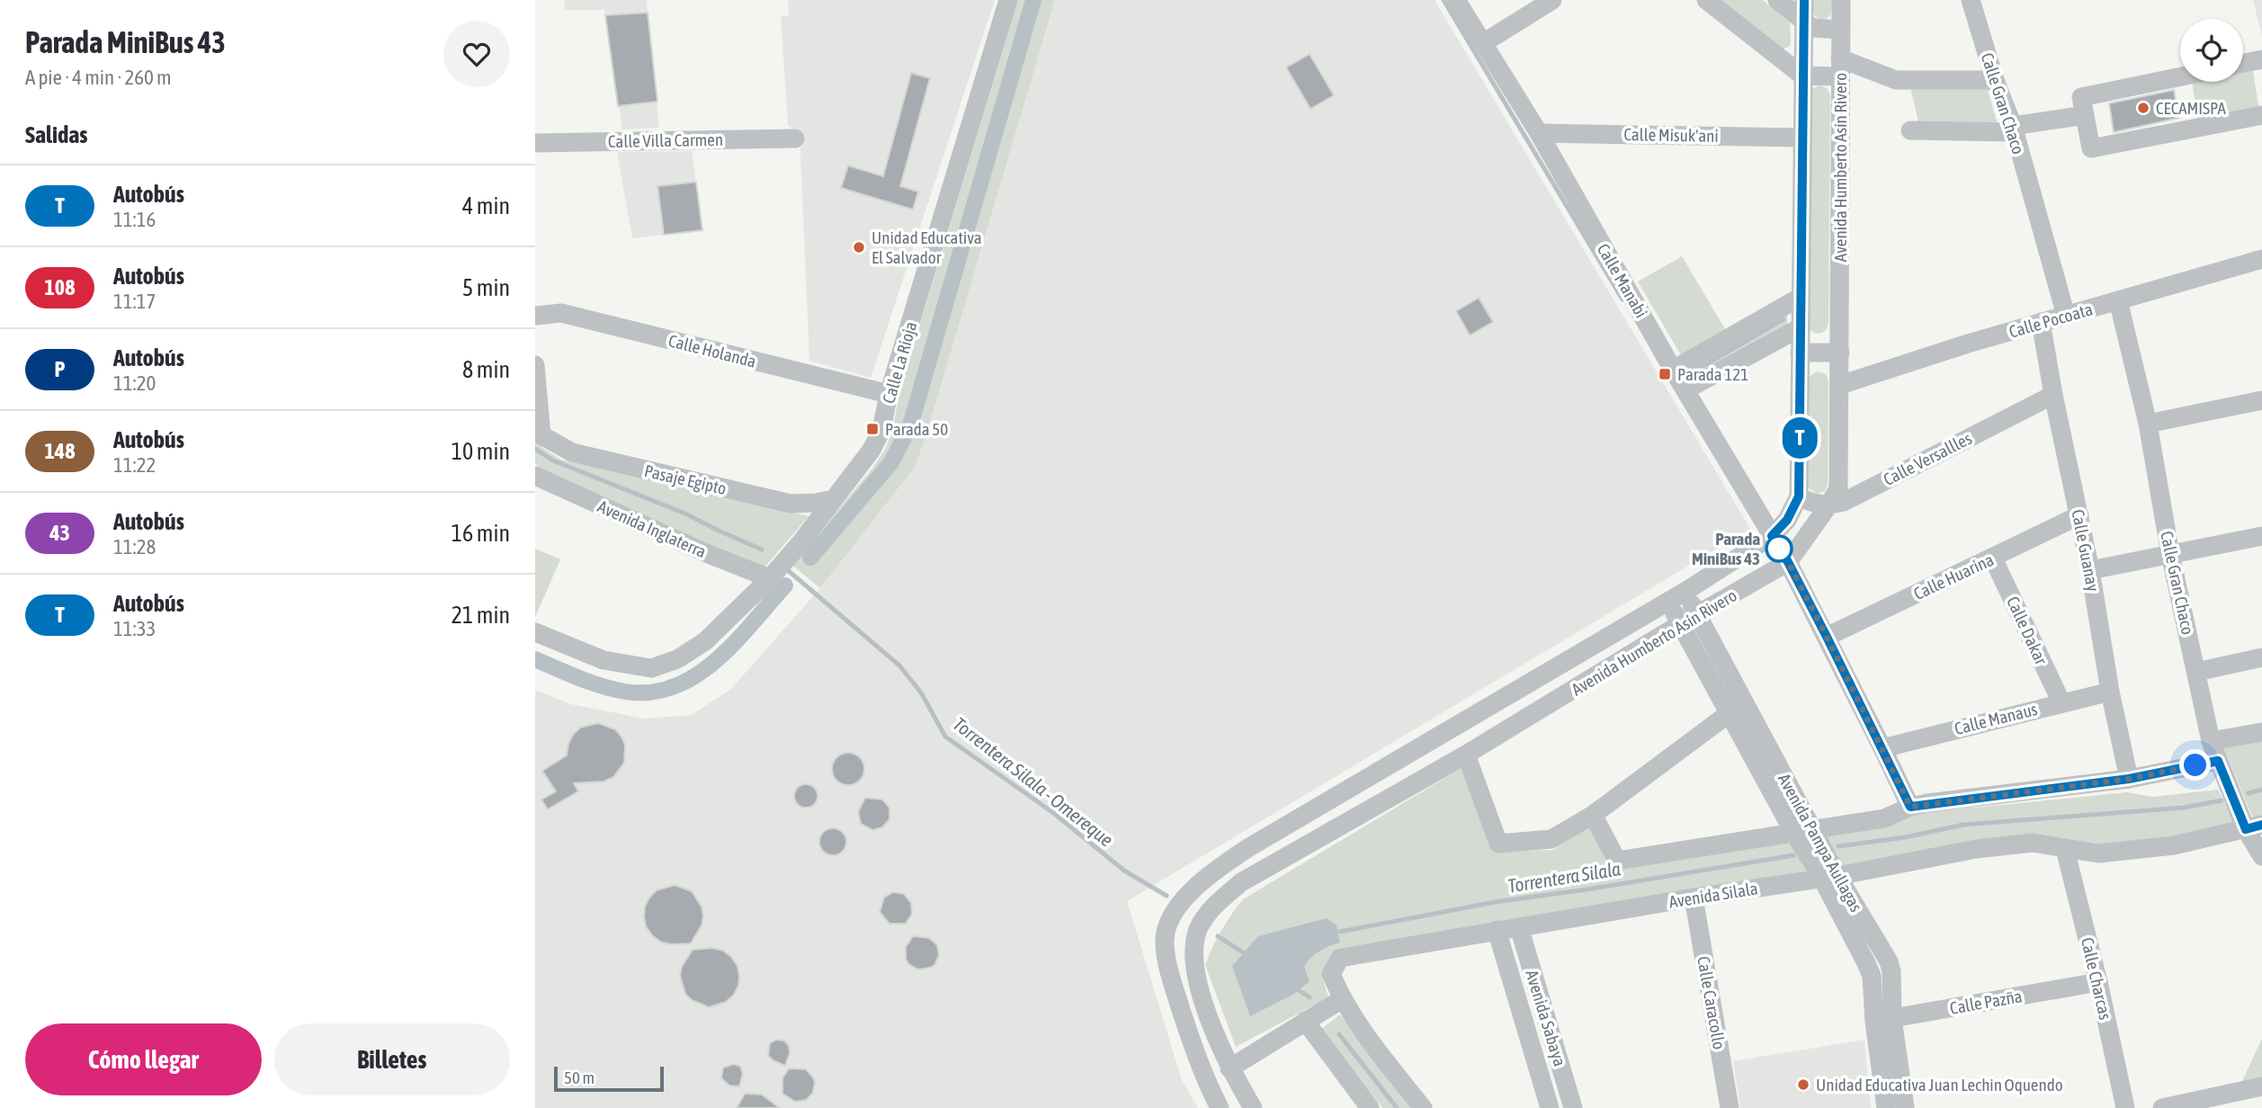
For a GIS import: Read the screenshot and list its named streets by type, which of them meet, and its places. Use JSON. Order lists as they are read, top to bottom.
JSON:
{
  "streets": {
    "street": [
      "Calle Gran Chaco",
      "Calle Misuk'ani",
      "Calle Villa Carmen",
      "Avenida Humberto Asín Rivero",
      "Calle Manabi",
      "Calle Pocoata",
      "Calle Holanda",
      "Calle La Rioja",
      "Calle Versallles",
      "Pasaje Egipto",
      "Avenida Inglaterra",
      "Calle Guanay",
      "Calle Huarina",
      "Calle Dakar",
      "Calle Manaus",
      "Avenida Pampa Aullagas",
      "Avenida Silala",
      "Calle Charcas",
      "Calle Pazña",
      "Calle Caracollo",
      "Avenida Sabaya"
    ]
  },
  "crossings": [
    ["Calle Gran Chaco", "Calle Pocoata"],
    ["Calle Gran Chaco", "Avenida Silala"],
    ["Calle Misuk'ani", "Avenida Humberto Asín Rivero"],
    ["Calle Misuk'ani", "Calle Manabi"],
    ["Avenida Humberto Asín Rivero", "Calle Manabi"],
    ["Avenida Humberto Asín Rivero", "Calle Pocoata"],
    ["Avenida Humberto Asín Rivero", "Calle Versallles"],
    ["Avenida Humberto Asín Rivero", "Avenida Pampa Aullagas"],
    ["Calle Manabi", "Calle Huarina"],
    ["Calle Manabi", "Calle Manaus"],
    ["Calle Pocoata", "Calle Guanay"],
    ["Calle Holanda", "Calle La Rioja"],
    ["Calle La Rioja", "Pasaje Egipto"],
    ["Calle La Rioja", "Avenida Inglaterra"],
    ["Calle Versallles", "Calle Guanay"],
    ["Calle Guanay", "Calle Huarina"],
    ["Calle Guanay", "Calle Manaus"],
    ["Calle Huarina", "Calle Dakar"],
    ["Calle Dakar", "Calle Manaus"],
    ["Avenida Pampa Aullagas", "Avenida Silala"],
    ["Avenida Pampa Aullagas", "Calle Pazña"],
    ["Avenida Silala", "Calle Charcas"],
    ["Avenida Silala", "Calle Caracollo"],
    ["Avenida Silala", "Avenida Sabaya"],
    ["Calle Charcas", "Calle Pazña"]
  ],
  "water": ["Torrentera Silala - Omereque", "Torrentera Silala"],
  "places": {
    "other": [
      "CECAMISPA",
      "Unidad Educativa El Salvador",
      "Parada MiniBus 43",
      "Unidad Educativa Juan Lechin Oquendo"
    ],
    "transit": ["Parada 121", "Parada 50"]
  },
  "lines": ["bus line T"],
  "scale_bar": "50 m",
  "page": {
    "heading": [
      ["Parada MiniBus 43", "A pie · 4 min · 260 m"],
      "Salidas"
    ],
    "on_map": "T",
    "list": [
      {
        "mark": "T",
        "name": "Autobús",
        "note": "11:16",
        "value": "4 min"
      },
      {
        "mark": "108",
        "name": "Autobús",
        "note": "11:17",
        "value": "5 min"
      },
      {
        "mark": "P",
        "name": "Autobús",
        "note": "11:20",
        "value": "8 min"
      },
      {
        "mark": "148",
        "name": "Autobús",
        "note": "11:22",
        "value": "10 min"
      },
      {
        "mark": "43",
        "name": "Autobús",
        "note": "11:28",
        "value": "16 min"
      },
      {
        "mark": "T",
        "name": "Autobús",
        "note": "11:33",
        "value": "21 min"
      }
    ],
    "buttons": ["Cómo llegar", "Billetes"],
    "scale": "50 m"
  }
}
